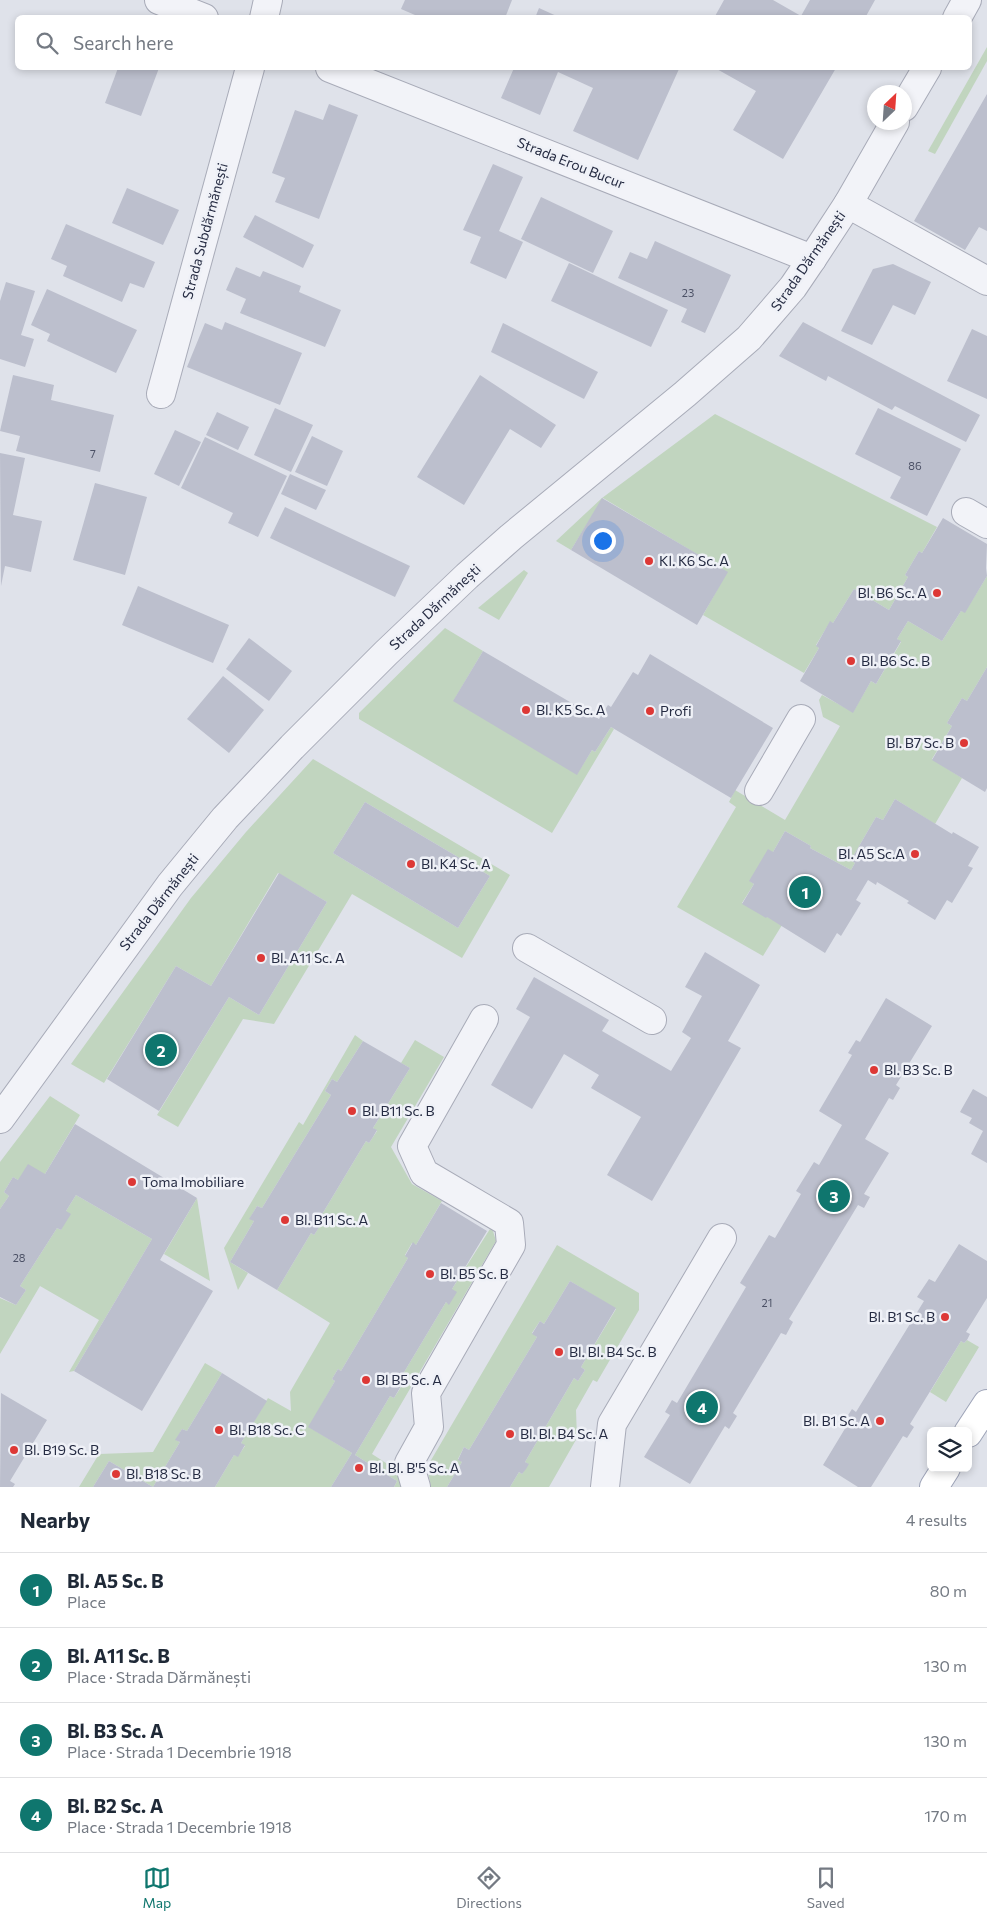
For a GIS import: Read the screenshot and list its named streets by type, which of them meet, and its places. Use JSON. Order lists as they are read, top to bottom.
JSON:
{
  "streets": {
    "street": ["Strada Erou Bucur", "Strada Subdărmănești", "Strada Dărmănești"]
  },
  "crossings": [
    ["Strada Erou Bucur", "Strada Dărmănești"]
  ],
  "places": [
    "Kl. K6 Sc. A",
    "Bl. B6 Sc. A",
    "Bl. B6 Sc. B",
    "Bl. K5 Sc. A",
    "Profi",
    "Bl. B7 Sc. B",
    "Bl. A5 Sc.A",
    "Bl. K4 Sc. A",
    "Bl. A11 Sc. A",
    "Bl. B3 Sc. B",
    "Bl. B11 Sc. B",
    "Toma Imobiliare",
    "Bl. B11 Sc. A",
    "Bl. B5 Sc. B",
    "Bl. B1 Sc. B",
    "Bl. Bl. B4 Sc. B",
    "Bl B5 Sc. A",
    "Bl. B1 Sc. A",
    "Bl. B18 Sc. C",
    "Bl. Bl. B4 Sc. A",
    "Bl. B19 Sc. B",
    "Bl. Bl. B'5 Sc. A",
    "Bl. B18 Sc. B"
  ],
  "house_numbers": [
    "23",
    "7",
    "86",
    "28",
    "21"
  ],
  "north": "top right",
  "page": {
    "search": "Search here",
    "pins": [
      "1",
      "2",
      "3",
      "4"
    ],
    "heading": ["Nearby", "4 results"],
    "list": [
      {
        "mark": "1",
        "name": "Bl. A5 Sc. B",
        "note": "Place",
        "value": "80 m"
      },
      {
        "mark": "2",
        "name": "Bl. A11 Sc. B",
        "note": "Place · Strada Dărmănești",
        "value": "130 m"
      },
      {
        "mark": "3",
        "name": "Bl. B3 Sc. A",
        "note": "Place · Strada 1 Decembrie 1918",
        "value": "130 m"
      },
      {
        "mark": "4",
        "name": "Bl. B2 Sc. A",
        "note": "Place · Strada 1 Decembrie 1918",
        "value": "170 m"
      }
    ],
    "nav": ["Map", "Directions", "Saved"]
  }
}
